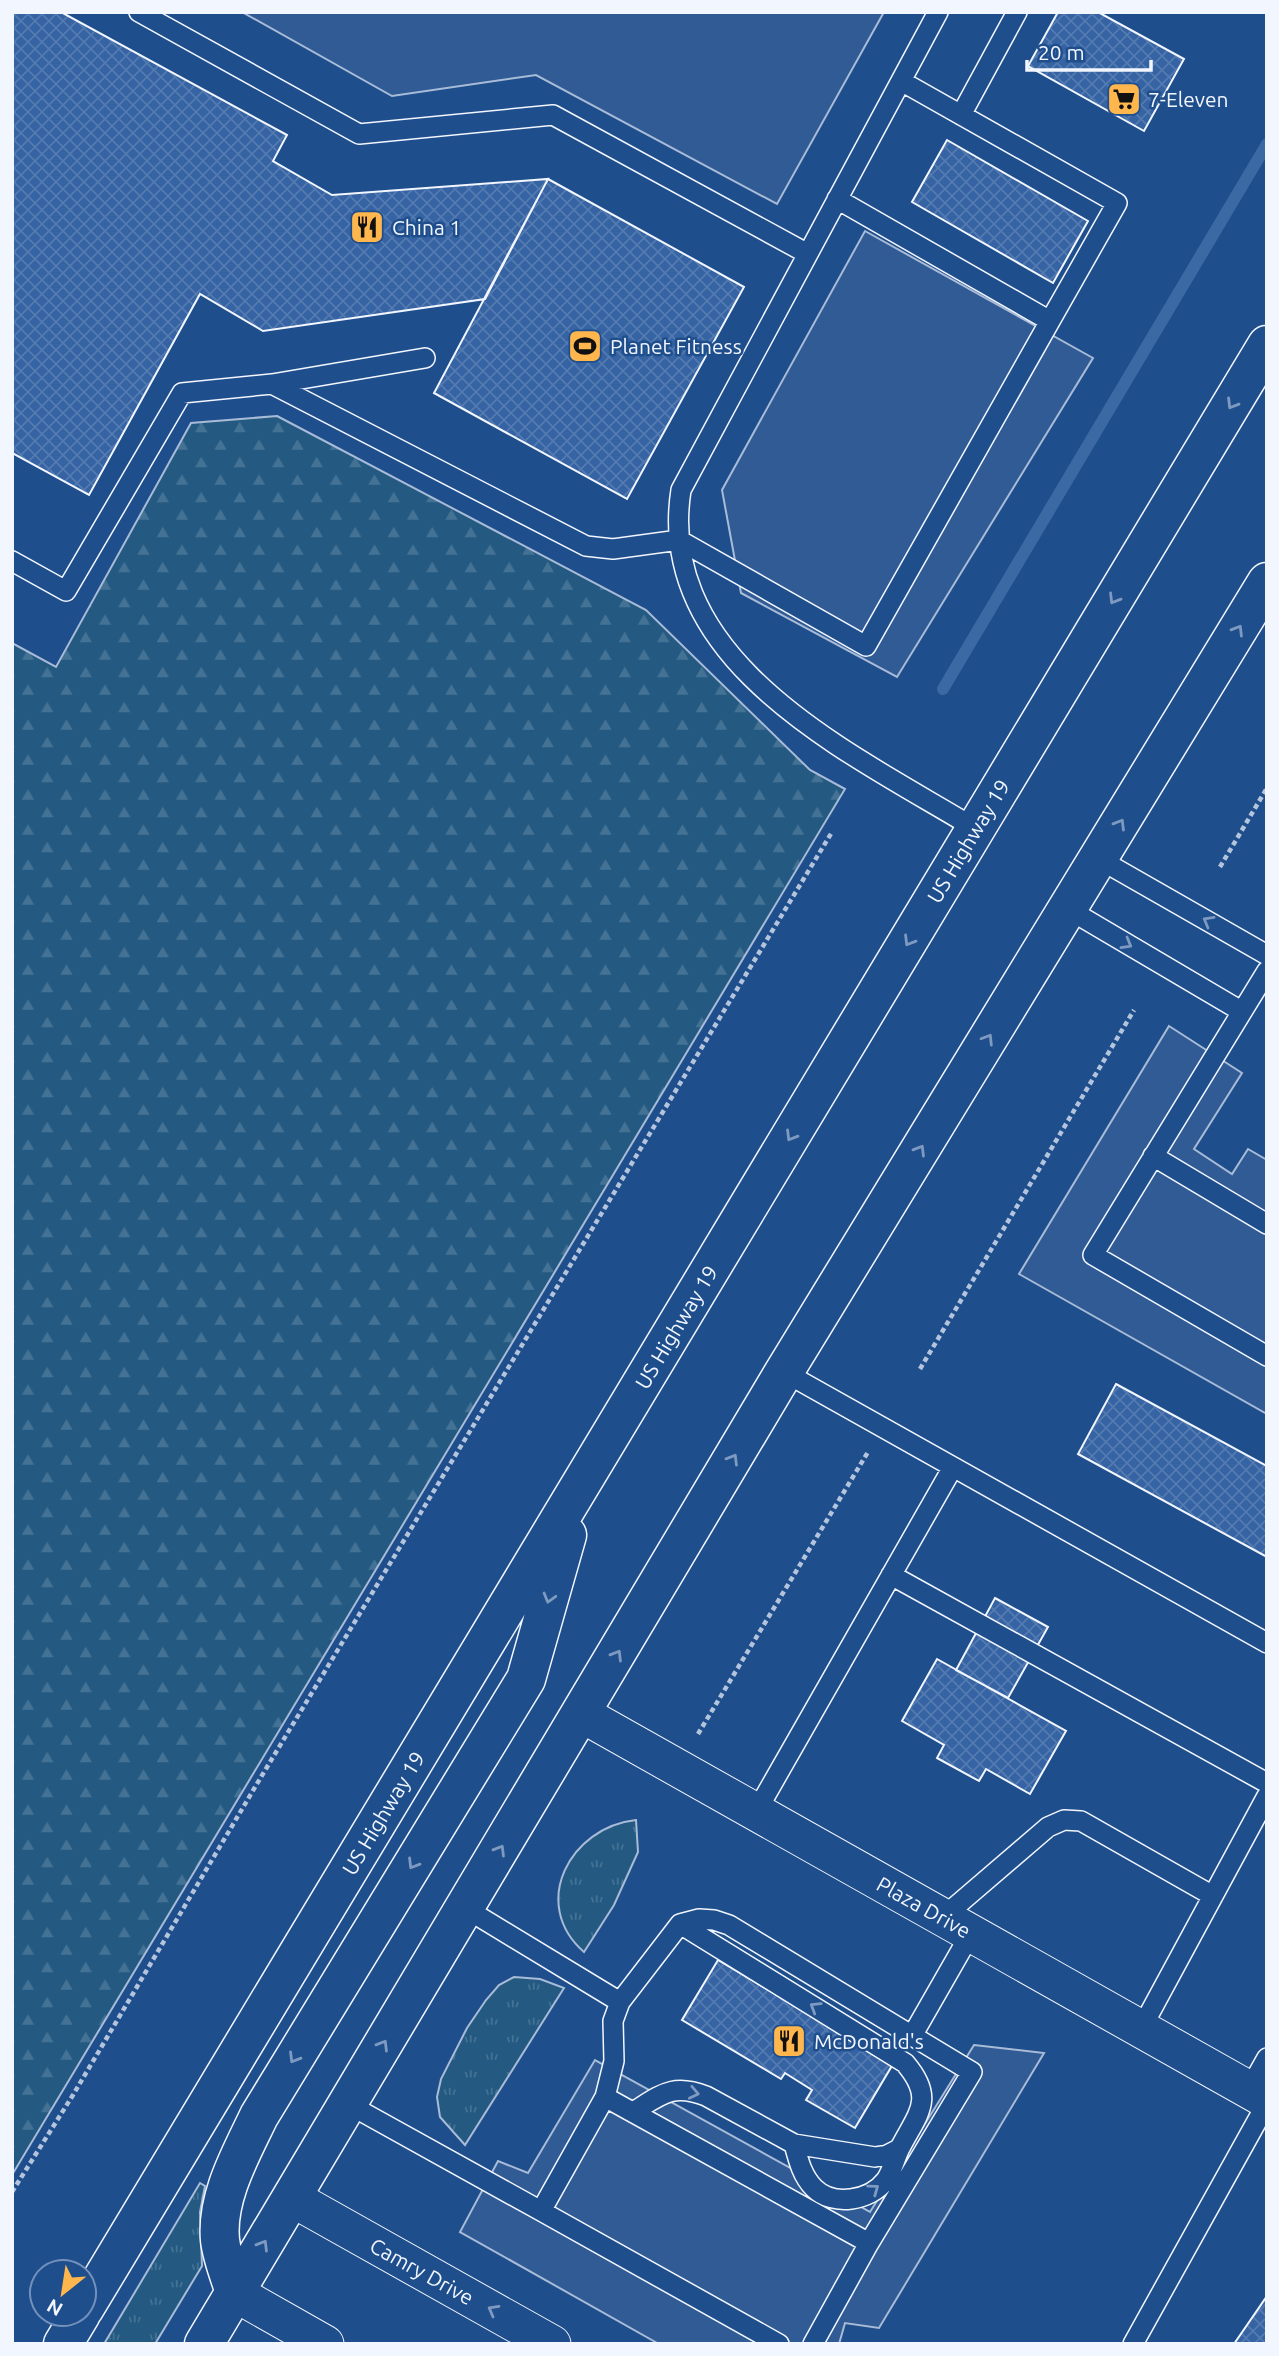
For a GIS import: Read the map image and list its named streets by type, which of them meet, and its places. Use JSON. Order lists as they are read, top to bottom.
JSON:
{
  "streets": {
    "highway": ["US Highway 19"],
    "street": ["Plaza Drive", "Camry Drive"]
  },
  "places": {
    "supermarket": ["7-Eleven"],
    "restaurant": ["China 1", "McDonald's"],
    "sports": ["Planet Fitness"]
  },
  "scale_bar": "20 m",
  "north": "bottom left"
}
